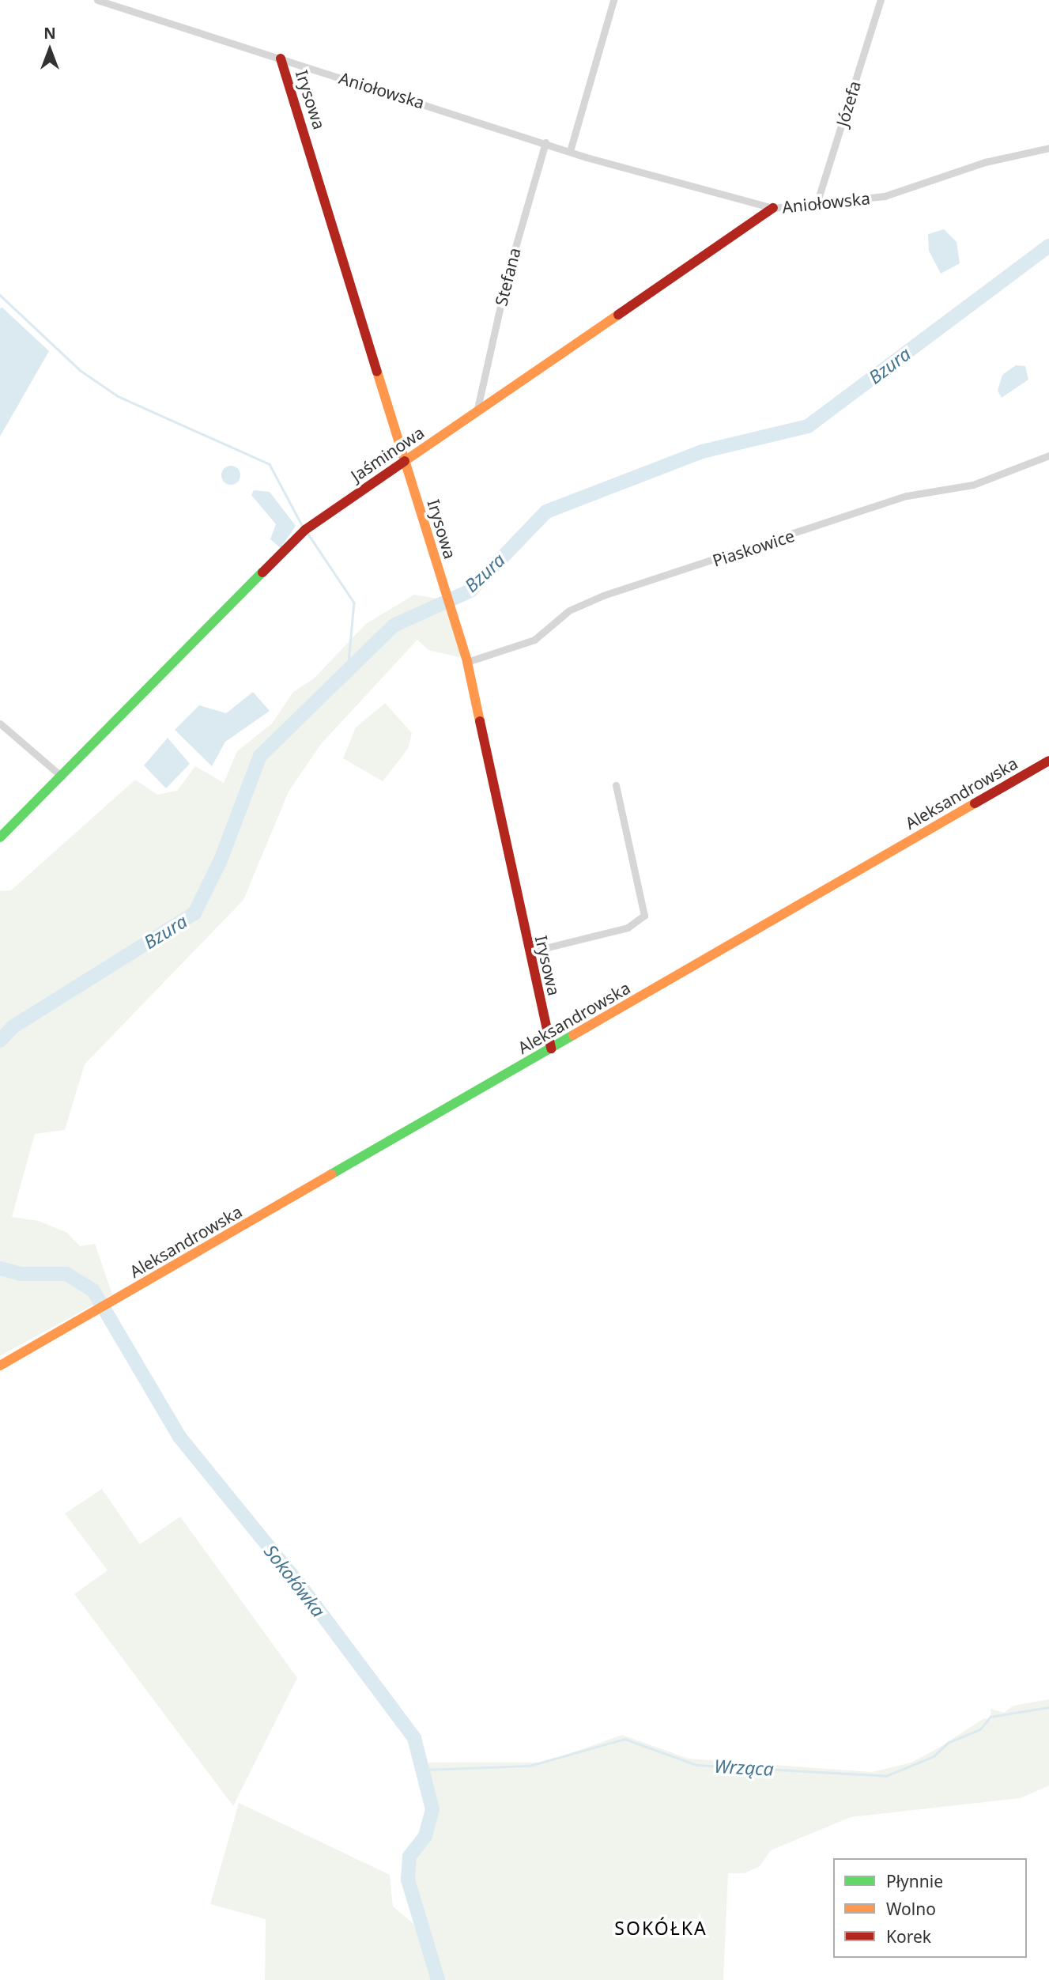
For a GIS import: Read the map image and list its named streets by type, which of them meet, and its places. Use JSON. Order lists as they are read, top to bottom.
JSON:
{
  "streets": {
    "street": [
      "Aniołowska",
      "Irysowa",
      "Józefa",
      "Stefana",
      "Jaśminowa",
      "Piaskowice",
      "Aleksandrowska"
    ]
  },
  "crossings": [
    ["Aniołowska", "Irysowa"],
    ["Aniołowska", "Józefa"],
    ["Aniołowska", "Stefana"],
    ["Aniołowska", "Jaśminowa"],
    ["Irysowa", "Jaśminowa"],
    ["Irysowa", "Piaskowice"],
    ["Irysowa", "Aleksandrowska"],
    ["Stefana", "Jaśminowa"]
  ],
  "districts": ["SOKÓŁKA"],
  "water": ["Bzura", "Sokołówka", "Wrząca"],
  "legend": ["Płynnie", "Wolno", "Korek"],
  "north": "top"
}
